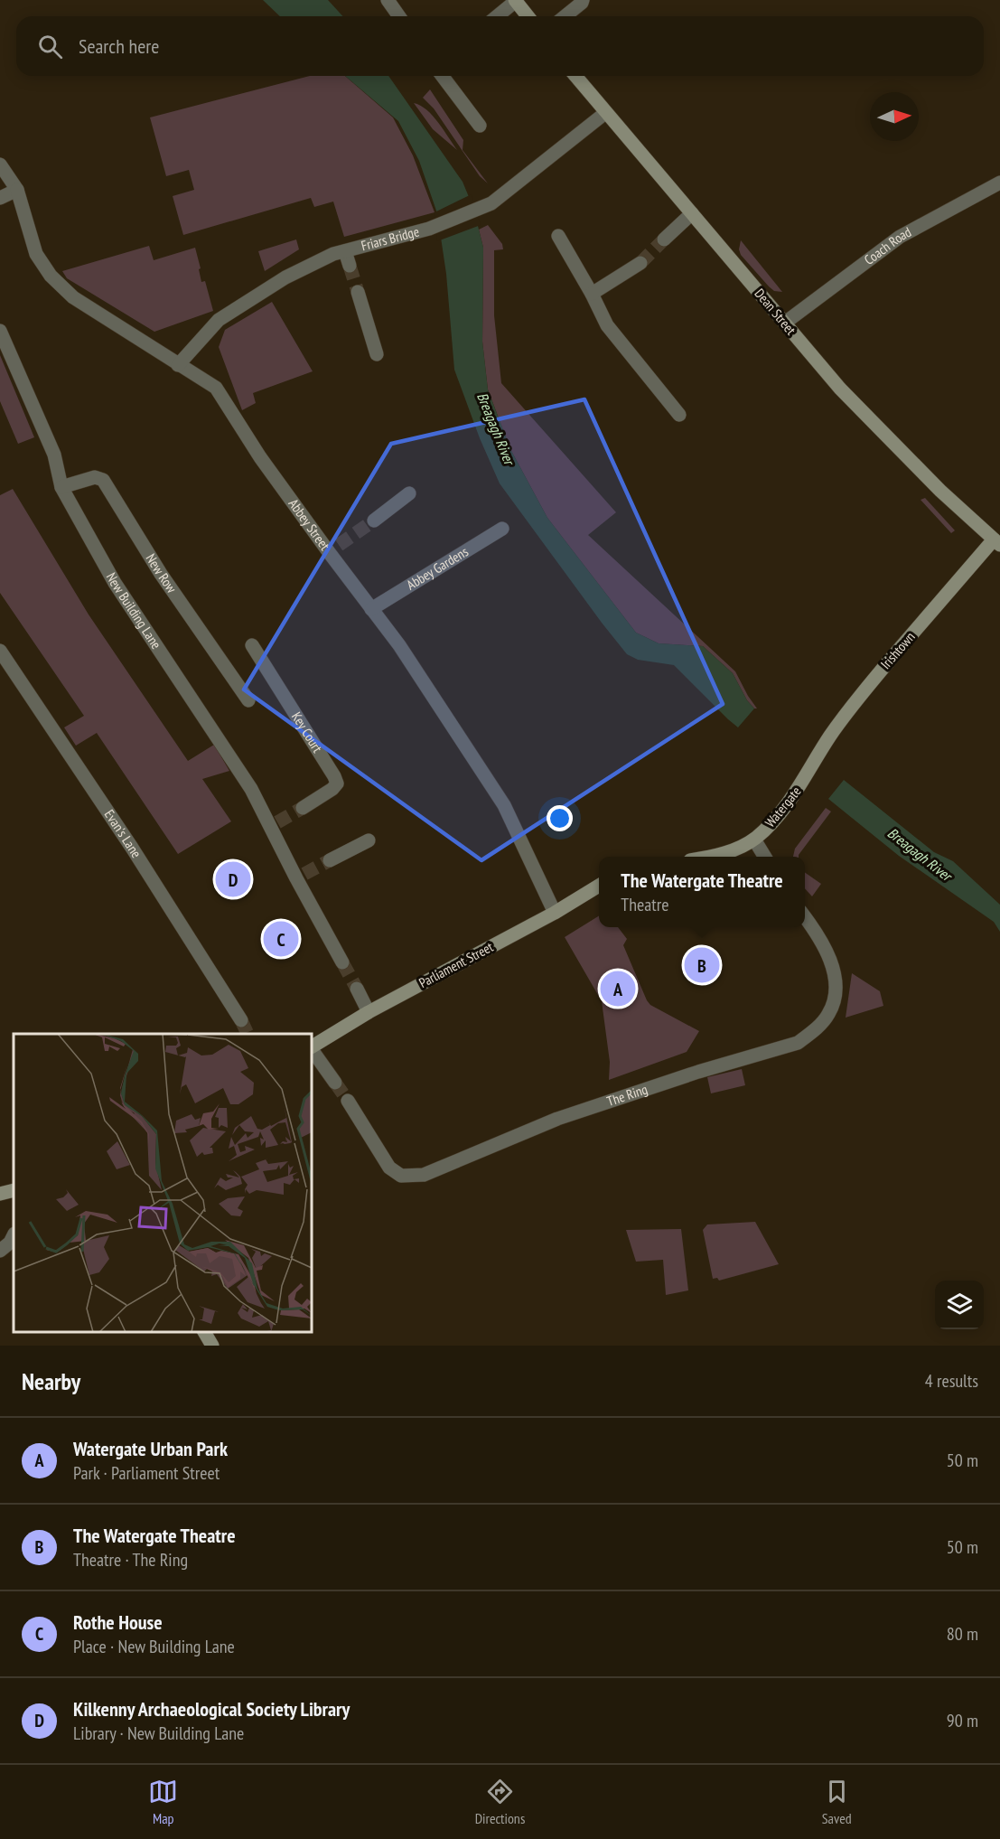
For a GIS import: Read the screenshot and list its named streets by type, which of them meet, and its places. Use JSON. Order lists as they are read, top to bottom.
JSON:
{
  "streets": {
    "main road": [
      "Dean Street",
      "Irishtown",
      "Watergate",
      "Parliament Street"
    ],
    "street": [
      "Friars Bridge",
      "Coach Road",
      "Abbey Street",
      "Abbey Gardens",
      "New Row",
      "New Building Lane",
      "Key Court",
      "Evan's Lane",
      "The Ring"
    ]
  },
  "crossings": [
    ["Friars Bridge", "Dean Street"],
    ["Friars Bridge", "Abbey Street"],
    ["Coach Road", "Dean Street"],
    ["Dean Street", "Irishtown"],
    ["Abbey Street", "Abbey Gardens"],
    ["Abbey Street", "Parliament Street"],
    ["New Row", "New Building Lane"],
    ["Irishtown", "Watergate"]
  ],
  "water": ["Breagagh River"],
  "north": "right",
  "page": {
    "search": "Search here",
    "popup": ["The Watergate Theatre", "Theatre"],
    "pins": [
      "D",
      "C",
      "B",
      "A"
    ],
    "heading": ["Nearby", "4 results"],
    "list": [
      {
        "mark": "A",
        "name": "Watergate Urban Park",
        "note": "Park · Parliament Street",
        "value": "50 m"
      },
      {
        "mark": "B",
        "name": "The Watergate Theatre",
        "note": "Theatre · The Ring",
        "value": "50 m"
      },
      {
        "mark": "C",
        "name": "Rothe House",
        "note": "Place · New Building Lane",
        "value": "80 m"
      },
      {
        "mark": "D",
        "name": "Kilkenny Archaeological Society Library",
        "note": "Library · New Building Lane",
        "value": "90 m"
      }
    ],
    "nav": ["Map", "Directions", "Saved"]
  }
}
